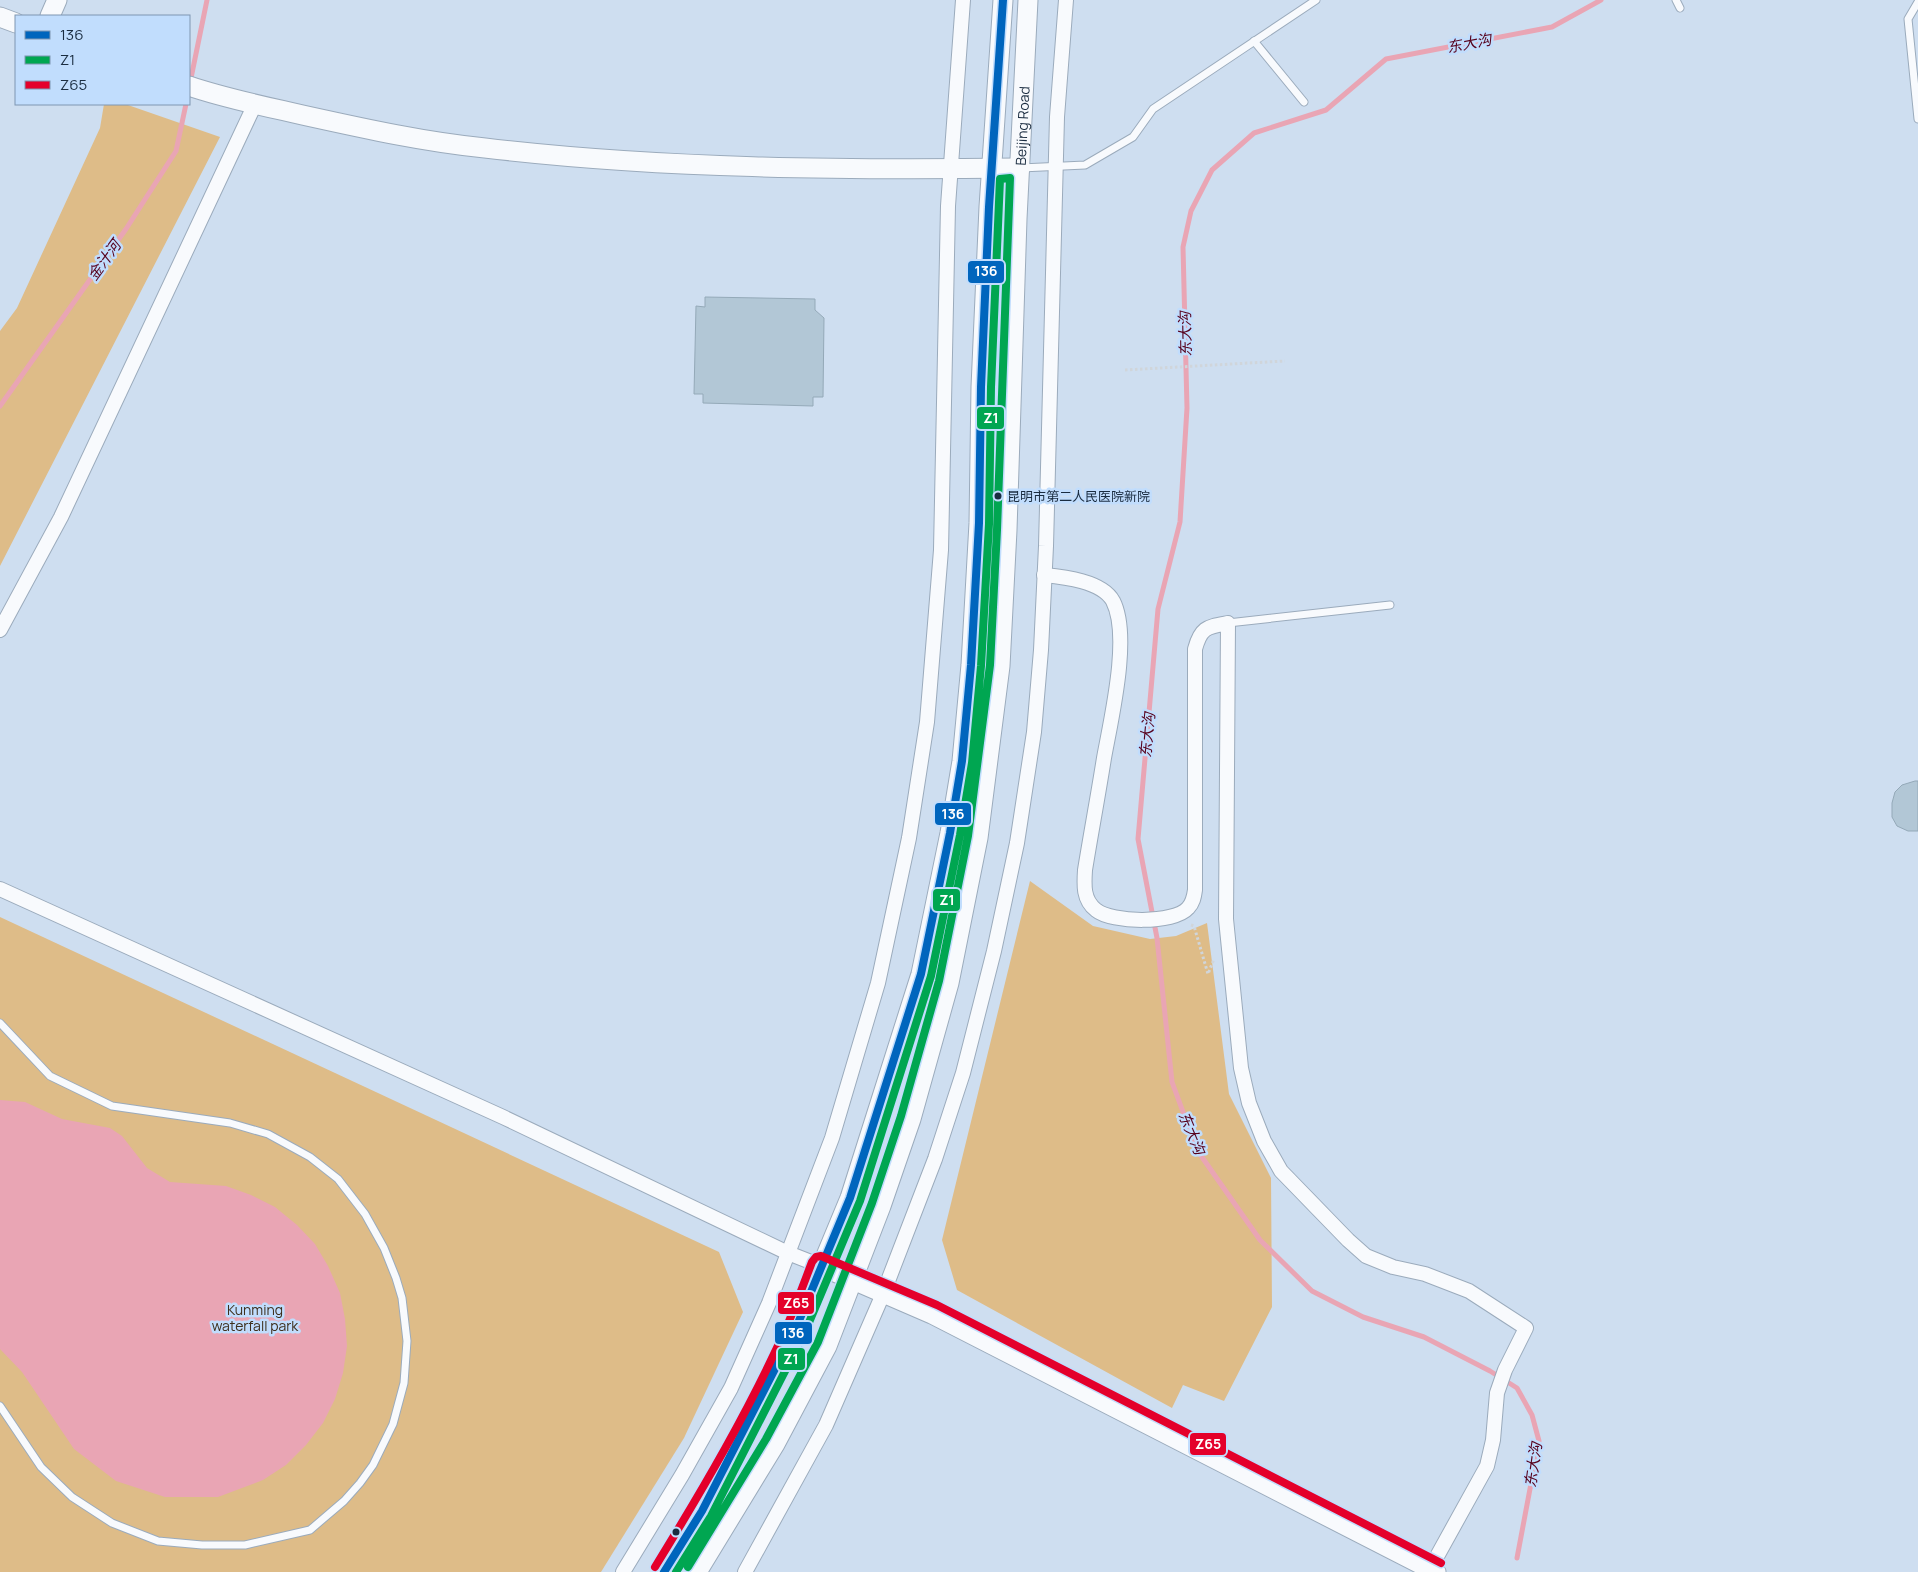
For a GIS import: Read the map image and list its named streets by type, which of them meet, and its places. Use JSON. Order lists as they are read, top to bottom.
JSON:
{
  "streets": {
    "main road": ["Beijing Road"]
  },
  "water": ["东大沟", "金汁河"],
  "parks": ["Kunming waterfall park"],
  "places": ["昆明市第二人民医院新院"],
  "lines": ["transit line 136", "transit line Z1", "transit line Z65"],
  "legend": ["136", "Z1", "Z65"]
}
